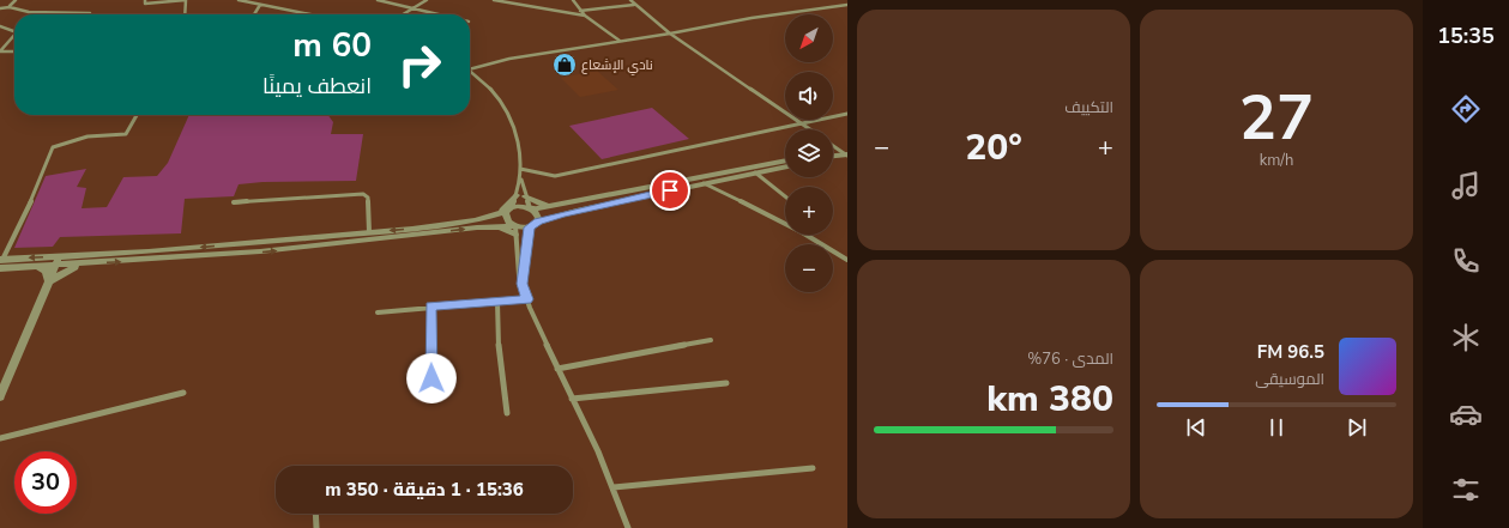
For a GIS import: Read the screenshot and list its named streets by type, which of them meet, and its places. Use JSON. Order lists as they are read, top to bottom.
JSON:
{
  "places": {
    "shop": ["نادي الإشعاع"]
  },
  "north": "bottom left",
  "page": {
    "tabs": "15:35",
    "tile": [
      ["27", "km/h"],
      "التكييف",
      ["المدى · 76%", "380 km"]
    ],
    "map_buttons": ["+", "−"],
    "turn": ["60 m", "انعطف يمينًا"],
    "heat": ["−", "20°", "+"],
    "song": ["96.5 FM", "الموسيقى"],
    "limit": "30",
    "trip": "15:36 · 1 دقيقة · 350 m"
  }
}
